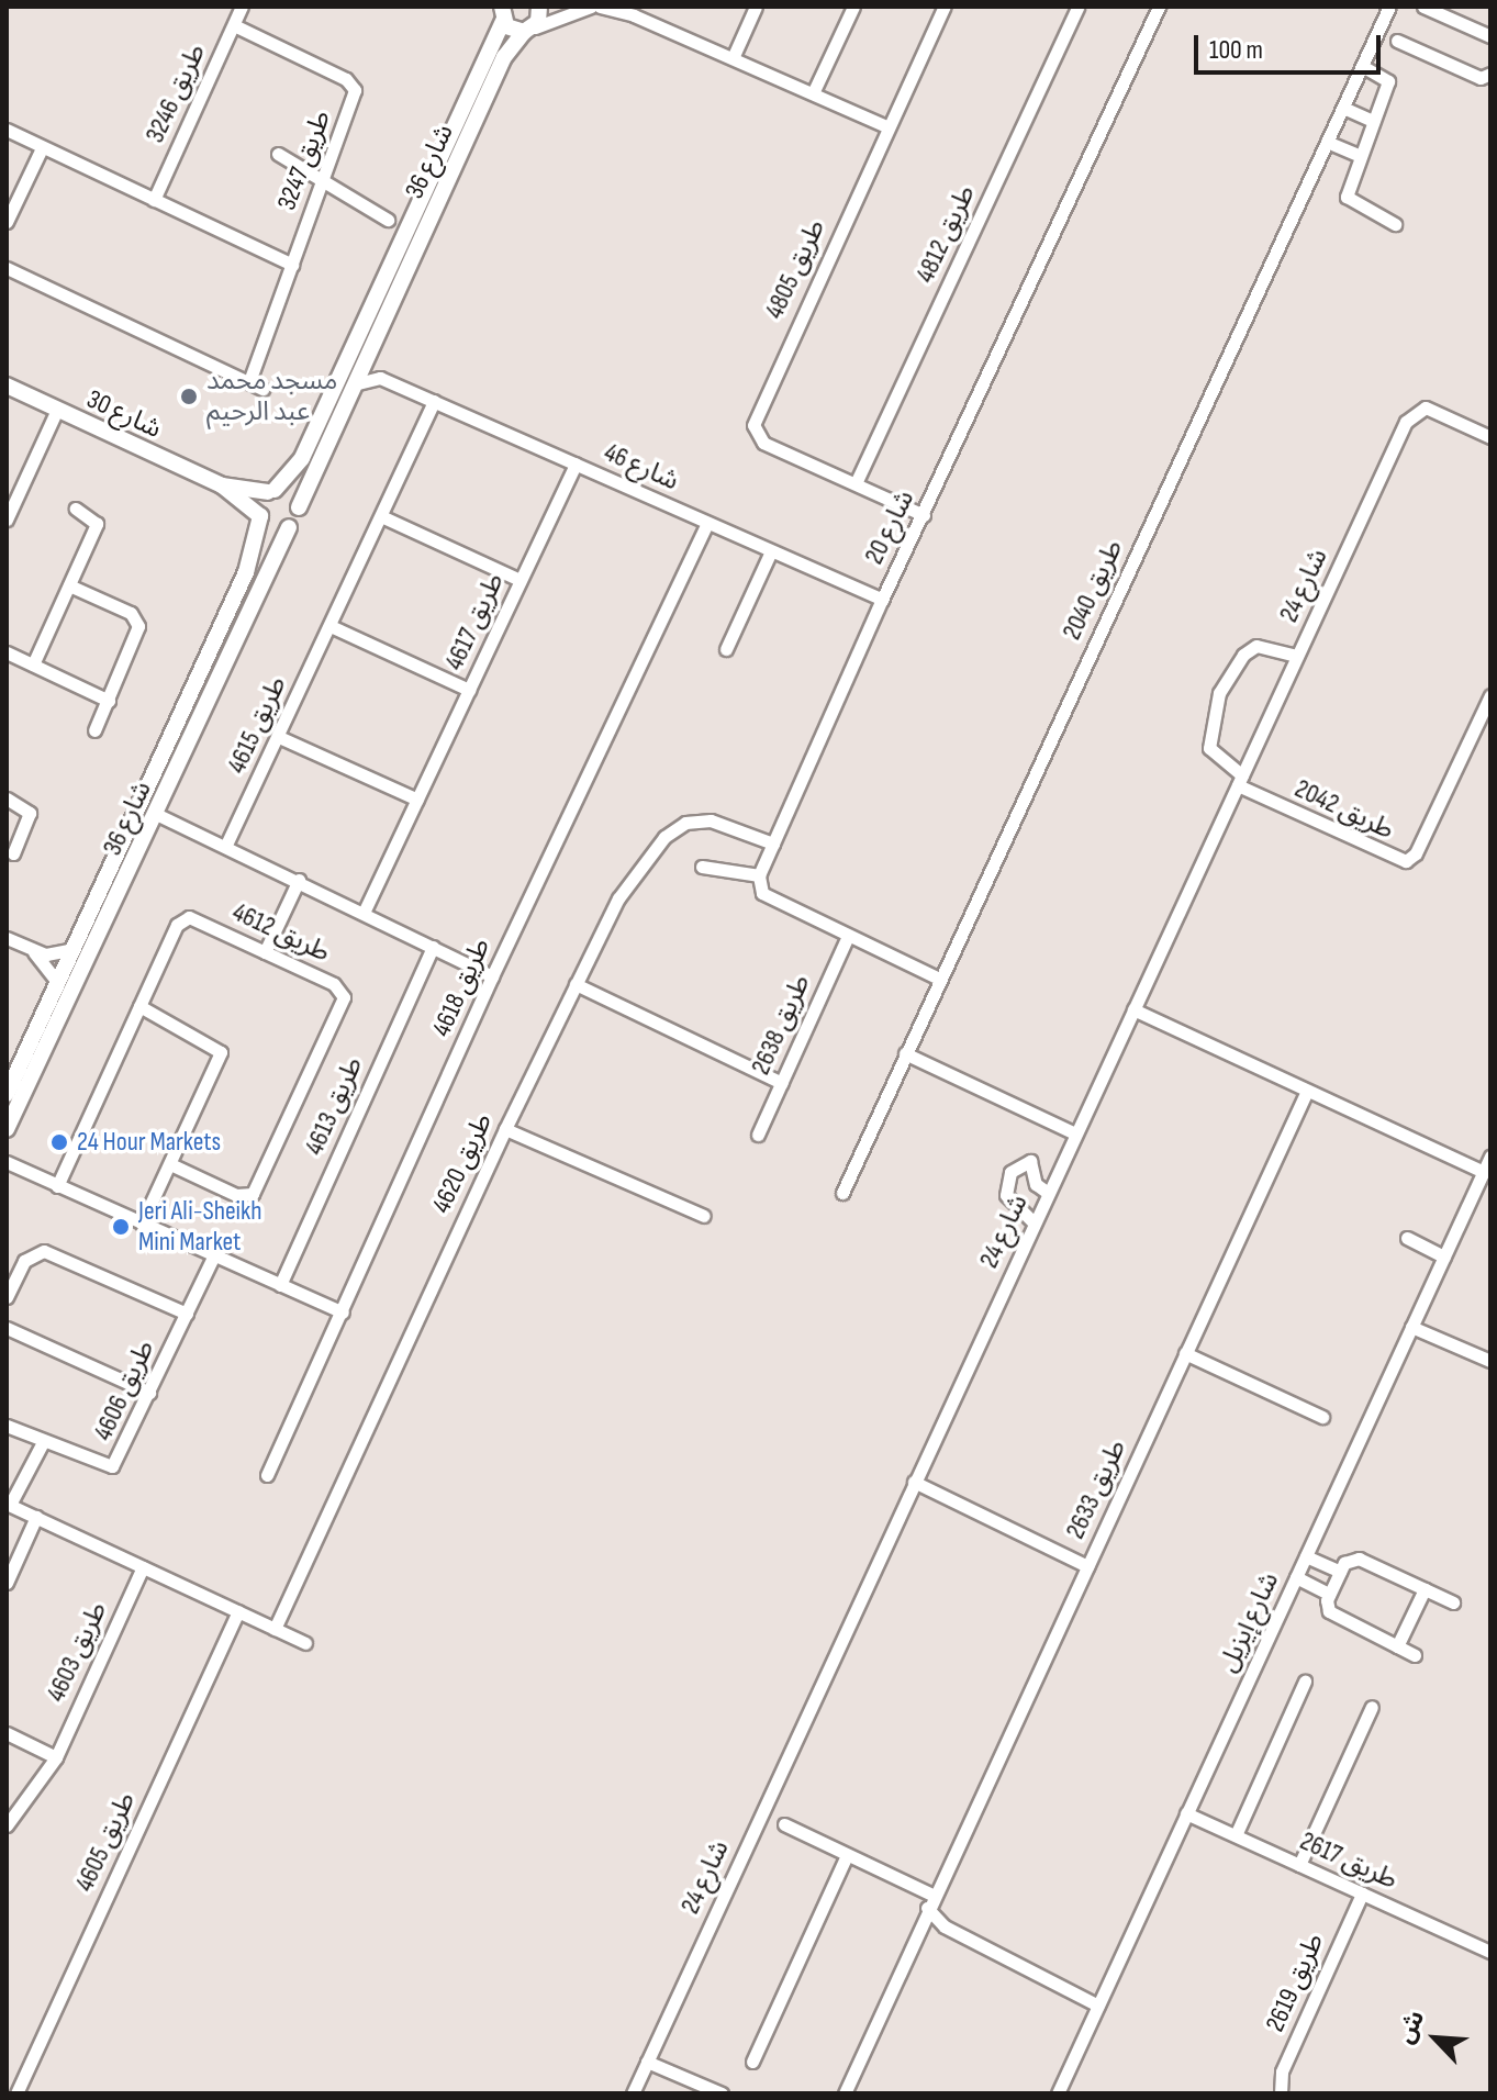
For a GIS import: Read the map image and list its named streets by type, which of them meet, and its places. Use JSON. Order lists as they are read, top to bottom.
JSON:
{
  "streets": {
    "street": [
      "طريق 3246",
      "طريق 3247",
      "شارع 36",
      "طريق 4812",
      "طريق 4805",
      "شارع 30",
      "شارع 46",
      "شارع 20",
      "شارع 24",
      "طريق 2040",
      "طريق 4617",
      "طريق 4615",
      "طريق 2042",
      "طريق 4612",
      "طريق 4618",
      "طريق 2638",
      "طريق 4613",
      "طريق 4620",
      "طريق 4606",
      "طريق 2633",
      "شارع إيزيل",
      "طريق 4603",
      "طريق 4605",
      "طريق 2617",
      "طريق 2619"
    ]
  },
  "crossings": [
    ["طريق 3246", "طريق 3247"],
    ["شارع 36", "شارع 30"],
    ["طريق 4812", "طريق 4805"],
    ["شارع 46", "شارع 20"],
    ["شارع 46", "طريق 4617"],
    ["شارع 46", "طريق 4615"],
    ["شارع 46", "طريق 4618"],
    ["شارع 20", "طريق 4620"],
    ["شارع 24", "طريق 2042"],
    ["شارع إيزيل", "طريق 2617"],
    ["طريق 2617", "طريق 2619"]
  ],
  "places": ["مسجد محمد عبد الرحيم", "24 Hour Markets", "Jeri Ali-Sheikh Mini Market"],
  "scale_bar": "100 m",
  "north": "top left"
}
